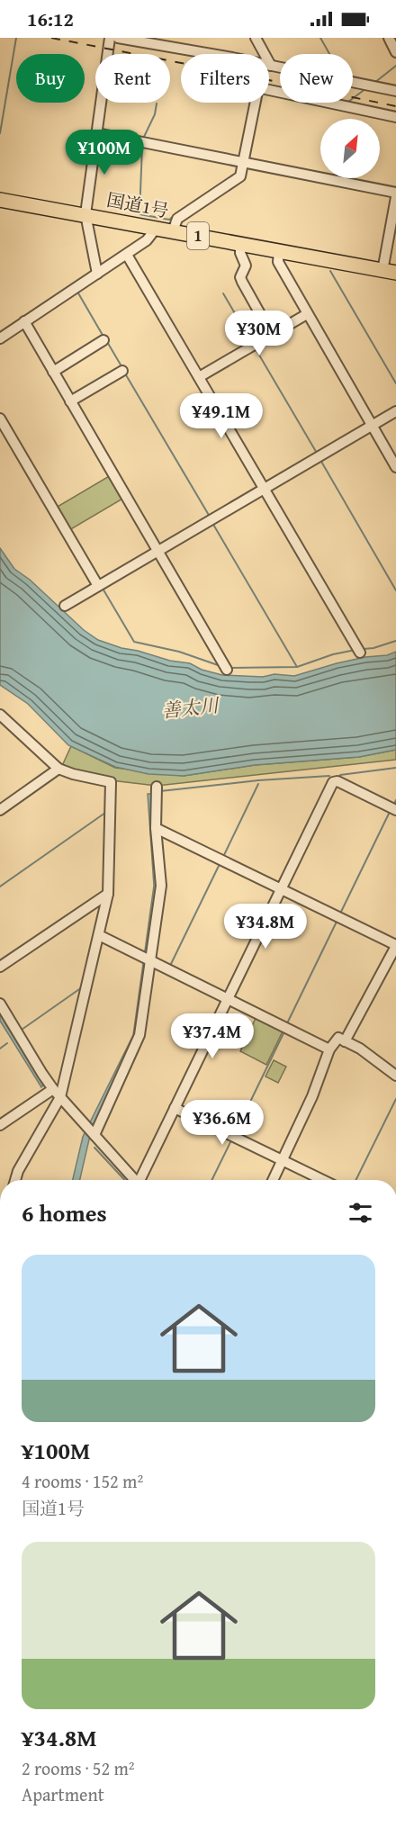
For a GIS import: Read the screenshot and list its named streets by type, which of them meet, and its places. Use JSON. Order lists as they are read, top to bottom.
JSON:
{
  "streets": {
    "highway": ["国道1号", "1"]
  },
  "water": ["善太川"],
  "north": "top right",
  "page": {
    "status": "16:12",
    "chip": [
      "Buy",
      "Rent",
      "Filters",
      "New"
    ],
    "price": [
      "¥100M",
      "¥30M",
      "¥49.1M",
      "¥34.8M",
      "¥37.4M",
      "¥36.6M"
    ],
    "heading": "6 homes",
    "list": [
      {
        "name": "¥100M",
        "note": "4 rooms · 152 m² · 国道1号"
      },
      {
        "name": "¥34.8M",
        "note": "2 rooms · 52 m² · Apartment"
      }
    ]
  }
}
